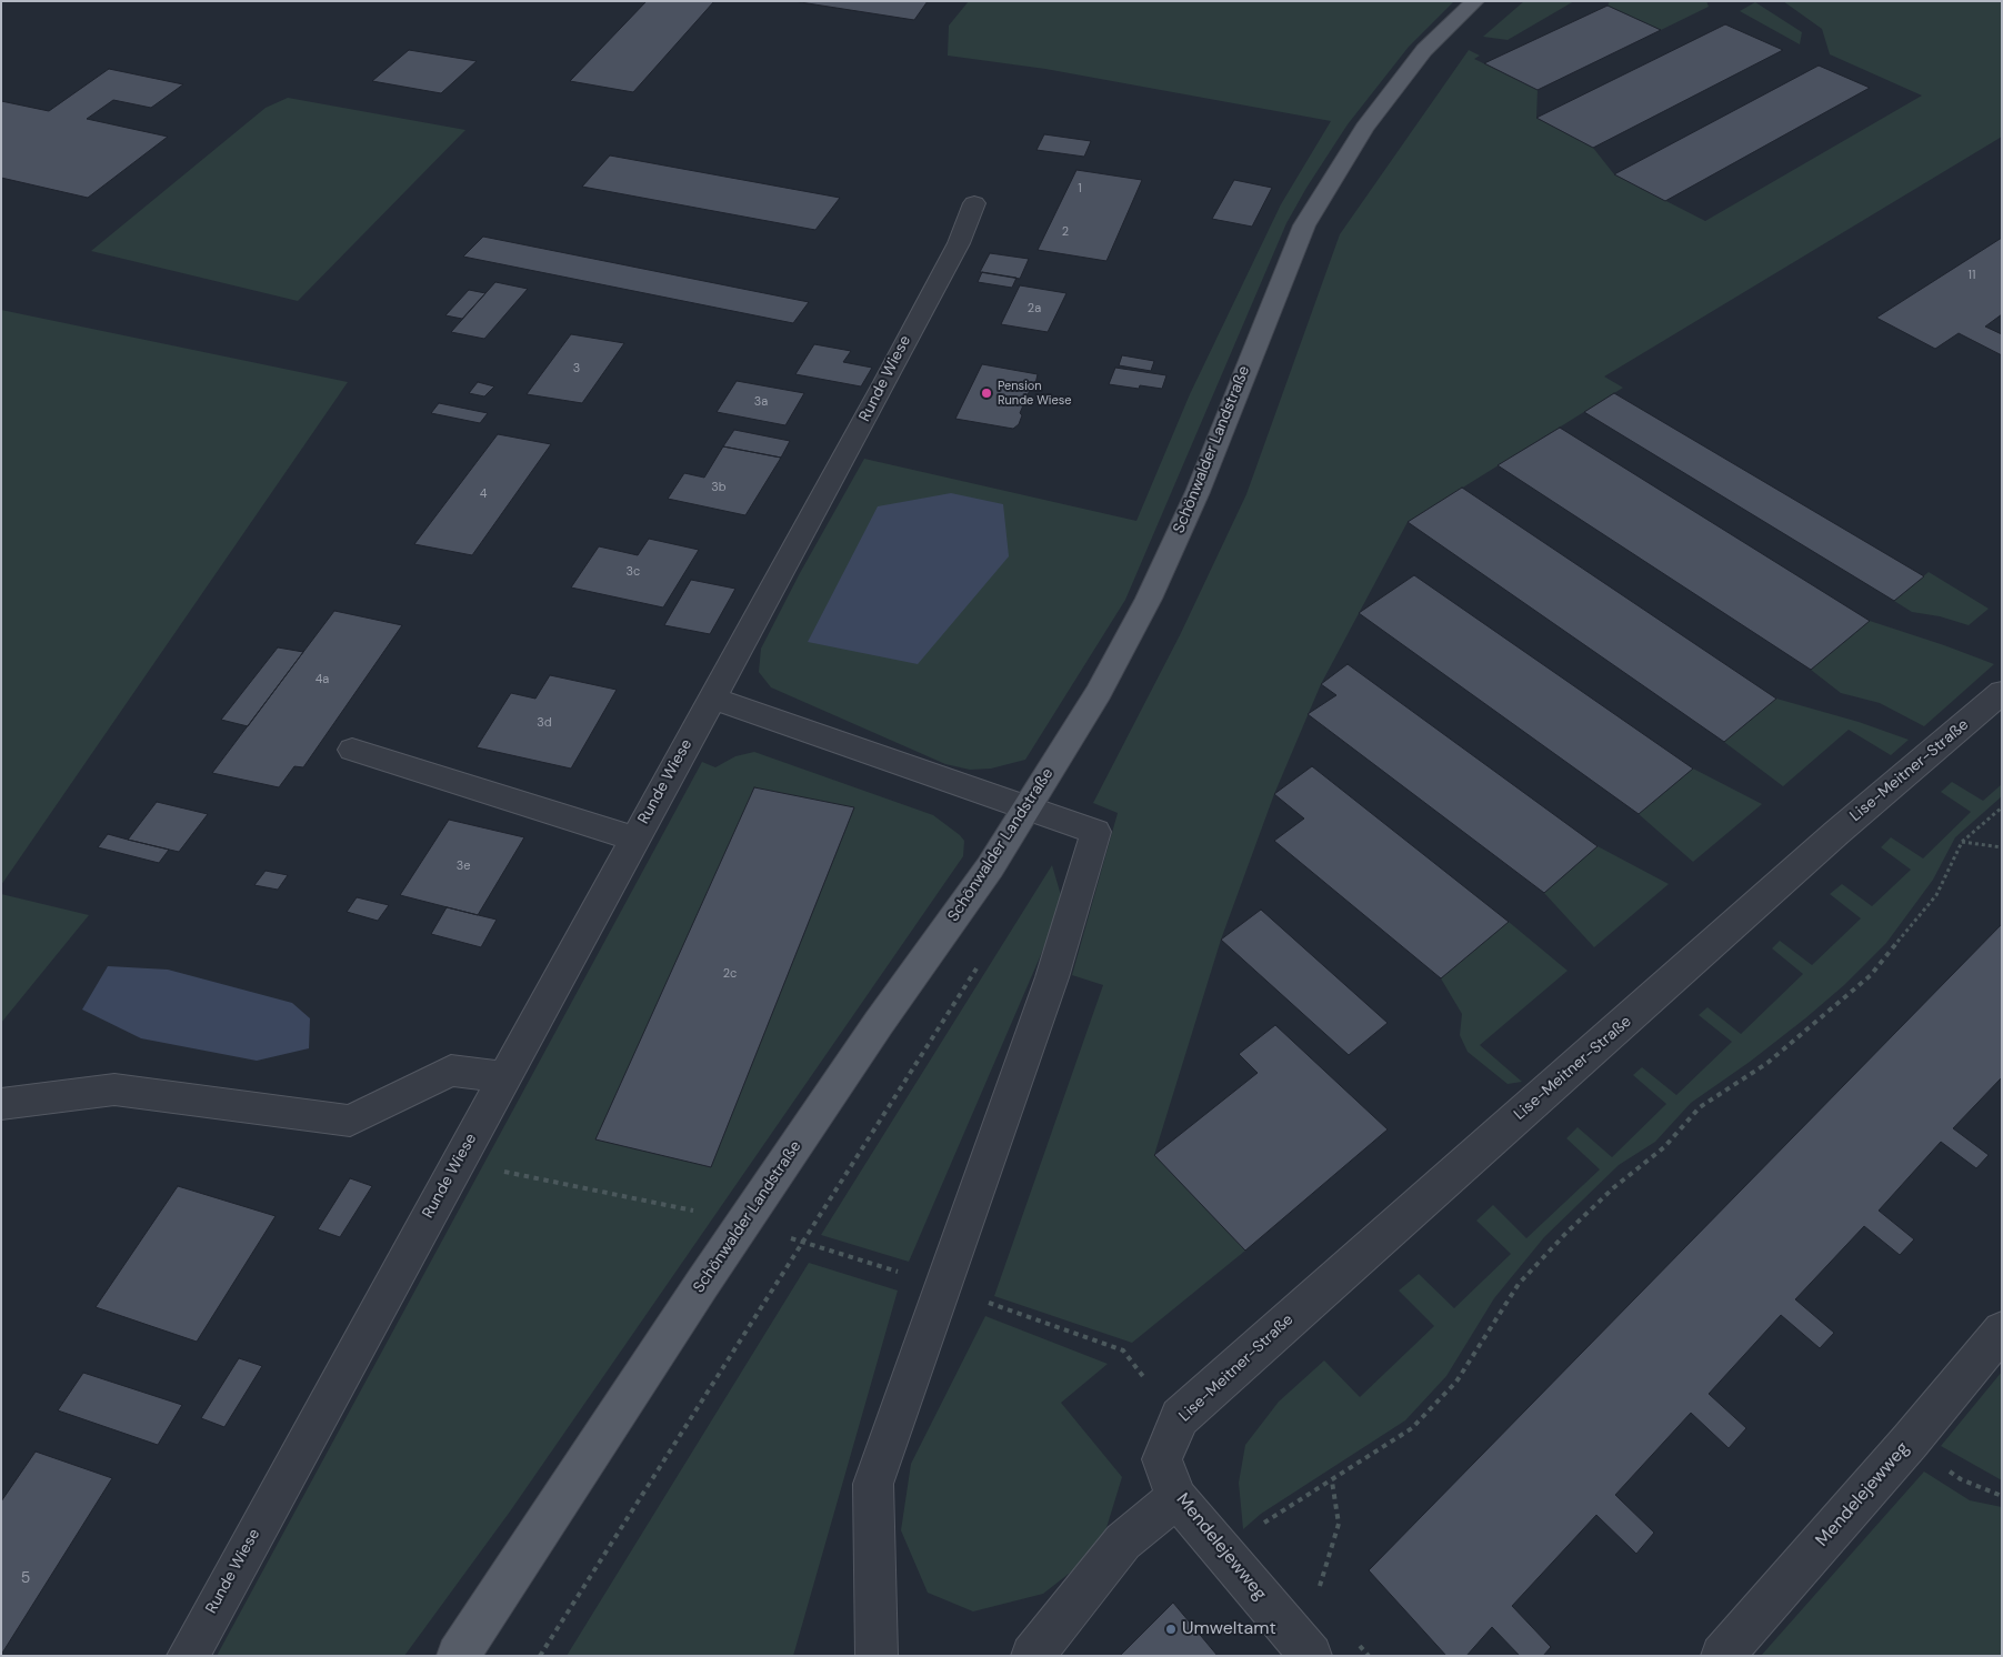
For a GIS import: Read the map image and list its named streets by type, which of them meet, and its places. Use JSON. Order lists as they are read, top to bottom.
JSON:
{
  "streets": {
    "main road": ["Schönwalder Landstraße"],
    "street": ["Runde Wiese", "Lise-Meitner-Straße", "Mendelejewweg"]
  },
  "crossings": [
    ["Lise-Meitner-Straße", "Mendelejewweg"]
  ],
  "places": ["Pension Runde Wiese", "Umweltamt"],
  "house_numbers": [
    "1",
    "2",
    "11",
    "2a",
    "3",
    "3a",
    "3b",
    "4",
    "3c",
    "4a",
    "3d",
    "3e",
    "2c",
    "5"
  ]
}
